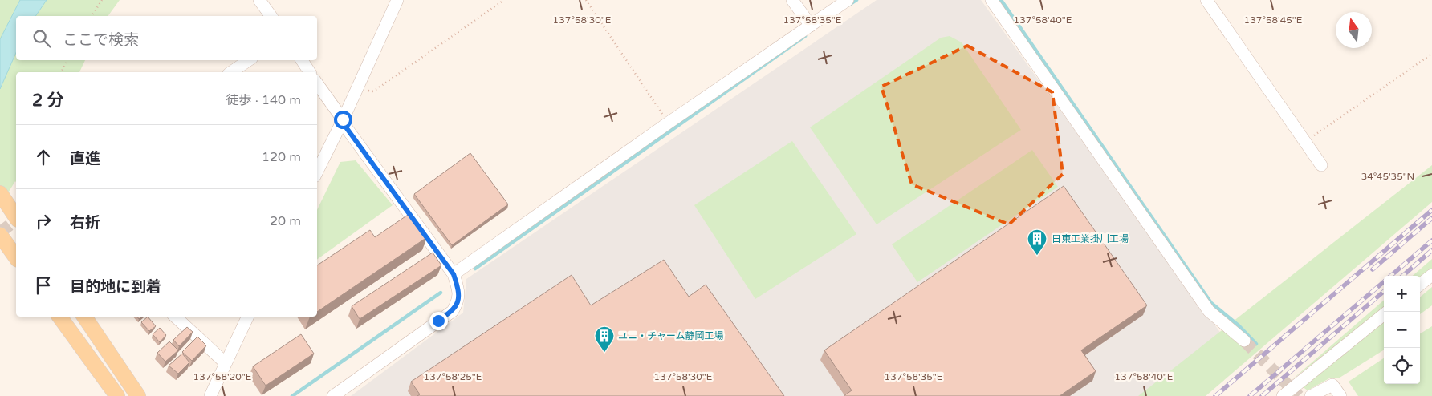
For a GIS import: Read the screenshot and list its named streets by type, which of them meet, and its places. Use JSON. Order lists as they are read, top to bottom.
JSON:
{
  "places": {
    "building": ["日東工業掛川工場", "ユニ・チャーム静岡工場"]
  },
  "north": "top",
  "page": {
    "search": "ここで検索",
    "heading": ["2 分", "徒歩 · 140 m"],
    "list": [
      ["直進", "120 m"],
      ["右折", "20 m"],
      "目的地に到着"
    ],
    "map_buttons": ["+", "−"]
  },
  "coordinates": [
    "137°58'30\"E",
    "137°58'35\"E",
    "137°58'40\"E",
    "137°58'45\"E",
    "34°45'35\"N",
    "137°58'20\"E",
    "137°58'25\"E"
  ]
}
